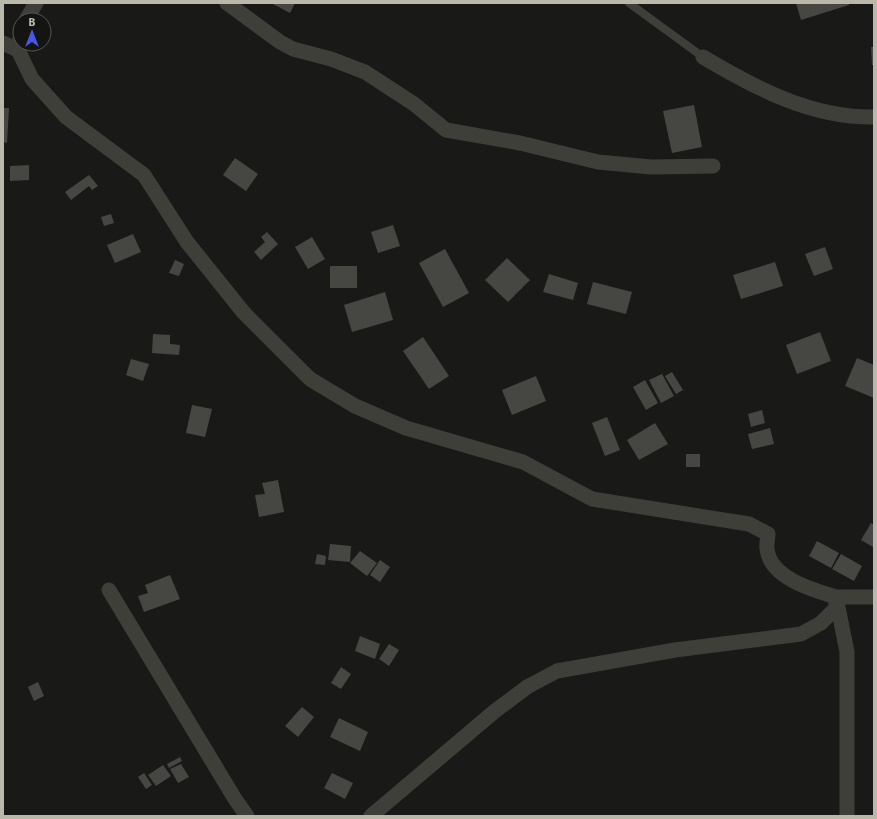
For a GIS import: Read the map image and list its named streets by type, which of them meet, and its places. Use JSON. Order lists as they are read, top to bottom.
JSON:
{
  "north": "top"
}
